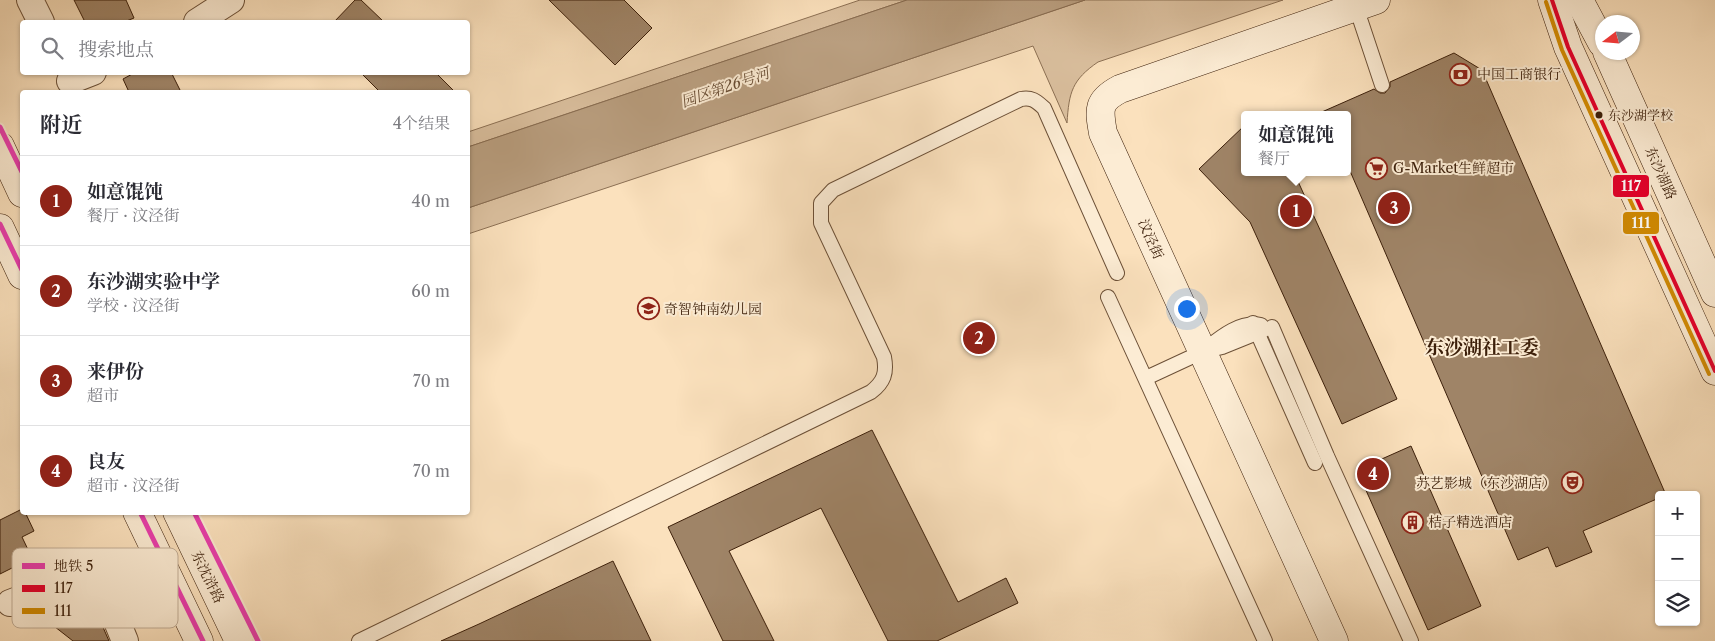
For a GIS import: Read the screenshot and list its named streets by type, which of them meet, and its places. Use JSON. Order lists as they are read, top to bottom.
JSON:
{
  "streets": {
    "main road": ["东沙湖路", "汶泾街", "东沈浒路"]
  },
  "districts": ["东沙湖社工委"],
  "water": ["园区第26号河"],
  "places": {
    "bank": ["中国工商银行"],
    "other": ["东沙湖学校"],
    "supermarket": ["G-Market生鲜超市"],
    "school or university": ["奇智钟南幼儿园"],
    "theatre": ["苏艺影城（东沙湖店）"],
    "building": ["桔子精选酒店"]
  },
  "lines": ["transit line 117", "transit line 111", "metro line 5"],
  "legend": ["地铁 5", "117", "111"],
  "north": "left",
  "page": {
    "search": "搜索地点",
    "heading": ["附近", "4个结果"],
    "popup": ["如意馄饨", "餐厅"],
    "list": [
      {
        "mark": "1",
        "name": "如意馄饨",
        "note": "餐厅 · 汶泾街",
        "value": "40 m"
      },
      {
        "mark": "2",
        "name": "东沙湖实验中学",
        "note": "学校 · 汶泾街",
        "value": "60 m"
      },
      {
        "mark": "3",
        "name": "来伊份",
        "note": "超市",
        "value": "70 m"
      },
      {
        "mark": "4",
        "name": "良友",
        "note": "超市 · 汶泾街",
        "value": "70 m"
      }
    ],
    "pins": [
      "3",
      "1",
      "2",
      "4"
    ],
    "map_buttons": ["+", "−"]
  }
}
